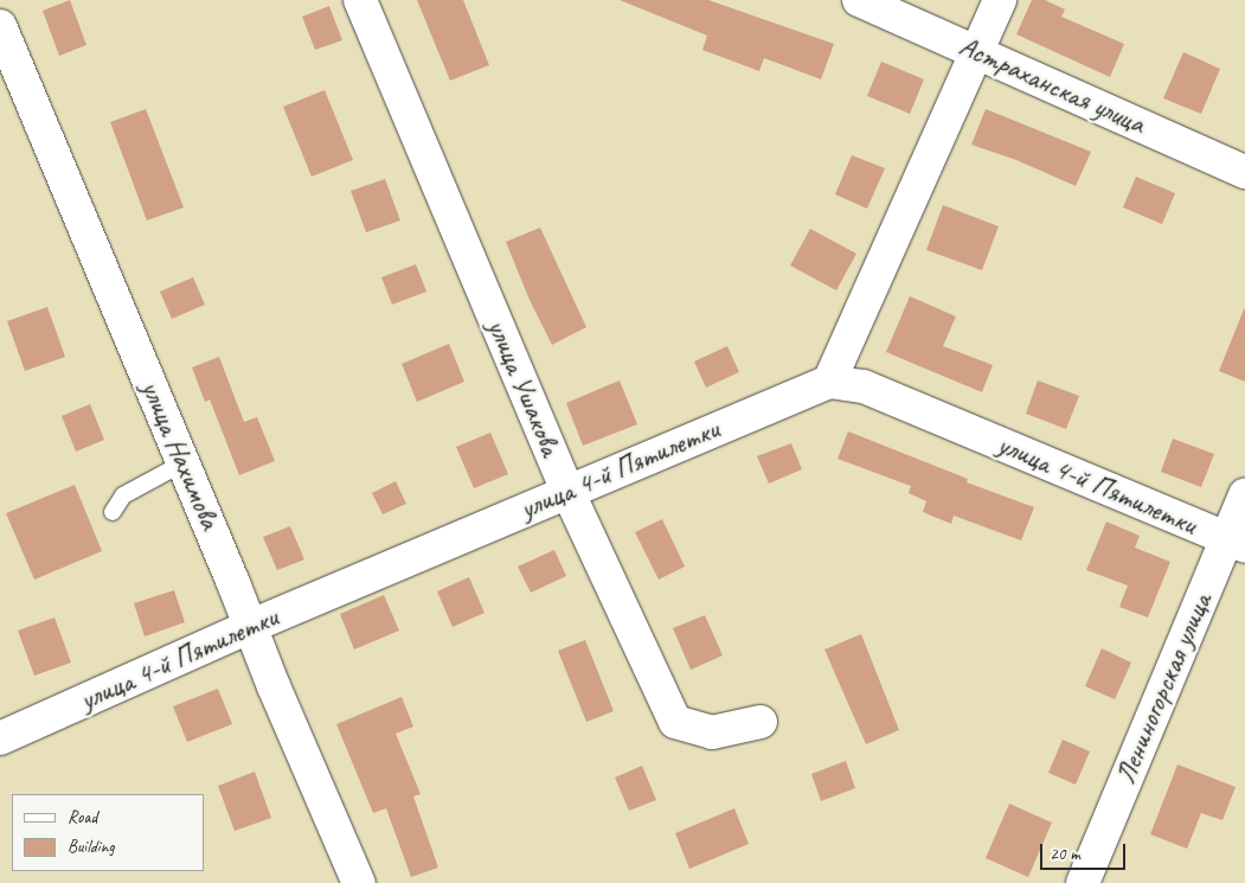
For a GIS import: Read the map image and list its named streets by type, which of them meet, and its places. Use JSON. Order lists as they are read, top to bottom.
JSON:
{
  "streets": {
    "street": [
      "Астраханская улица",
      "улица Ушакова",
      "улица Нахимова",
      "улица 4-й Пятилетки",
      "Лениногорская улица"
    ]
  },
  "crossings": [
    ["улица Ушакова", "улица 4-й Пятилетки"],
    ["улица Нахимова", "улица 4-й Пятилетки"],
    ["улица 4-й Пятилетки", "Лениногорская улица"]
  ],
  "legend": ["Road", "Building"],
  "scale_bar": "20 m"
}
